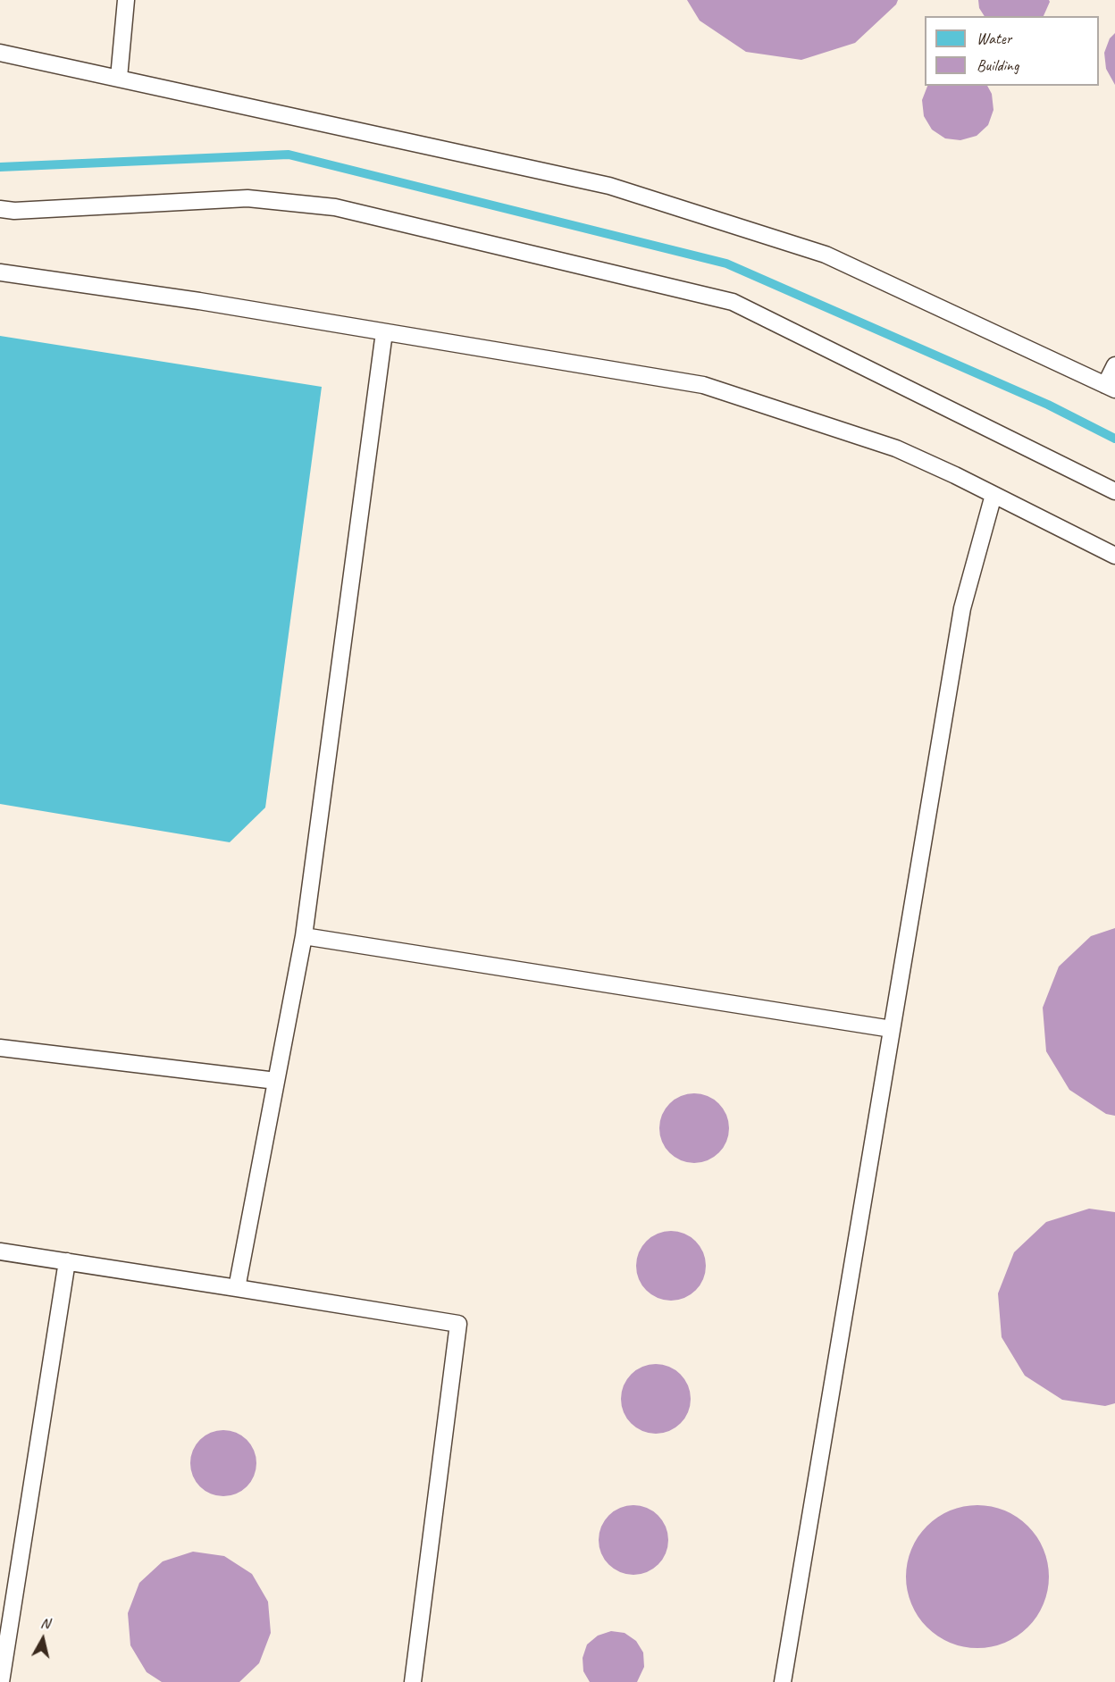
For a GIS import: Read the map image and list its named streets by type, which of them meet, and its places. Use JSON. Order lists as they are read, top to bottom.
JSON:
{
  "legend": ["Water", "Building"],
  "north": "top"
}
